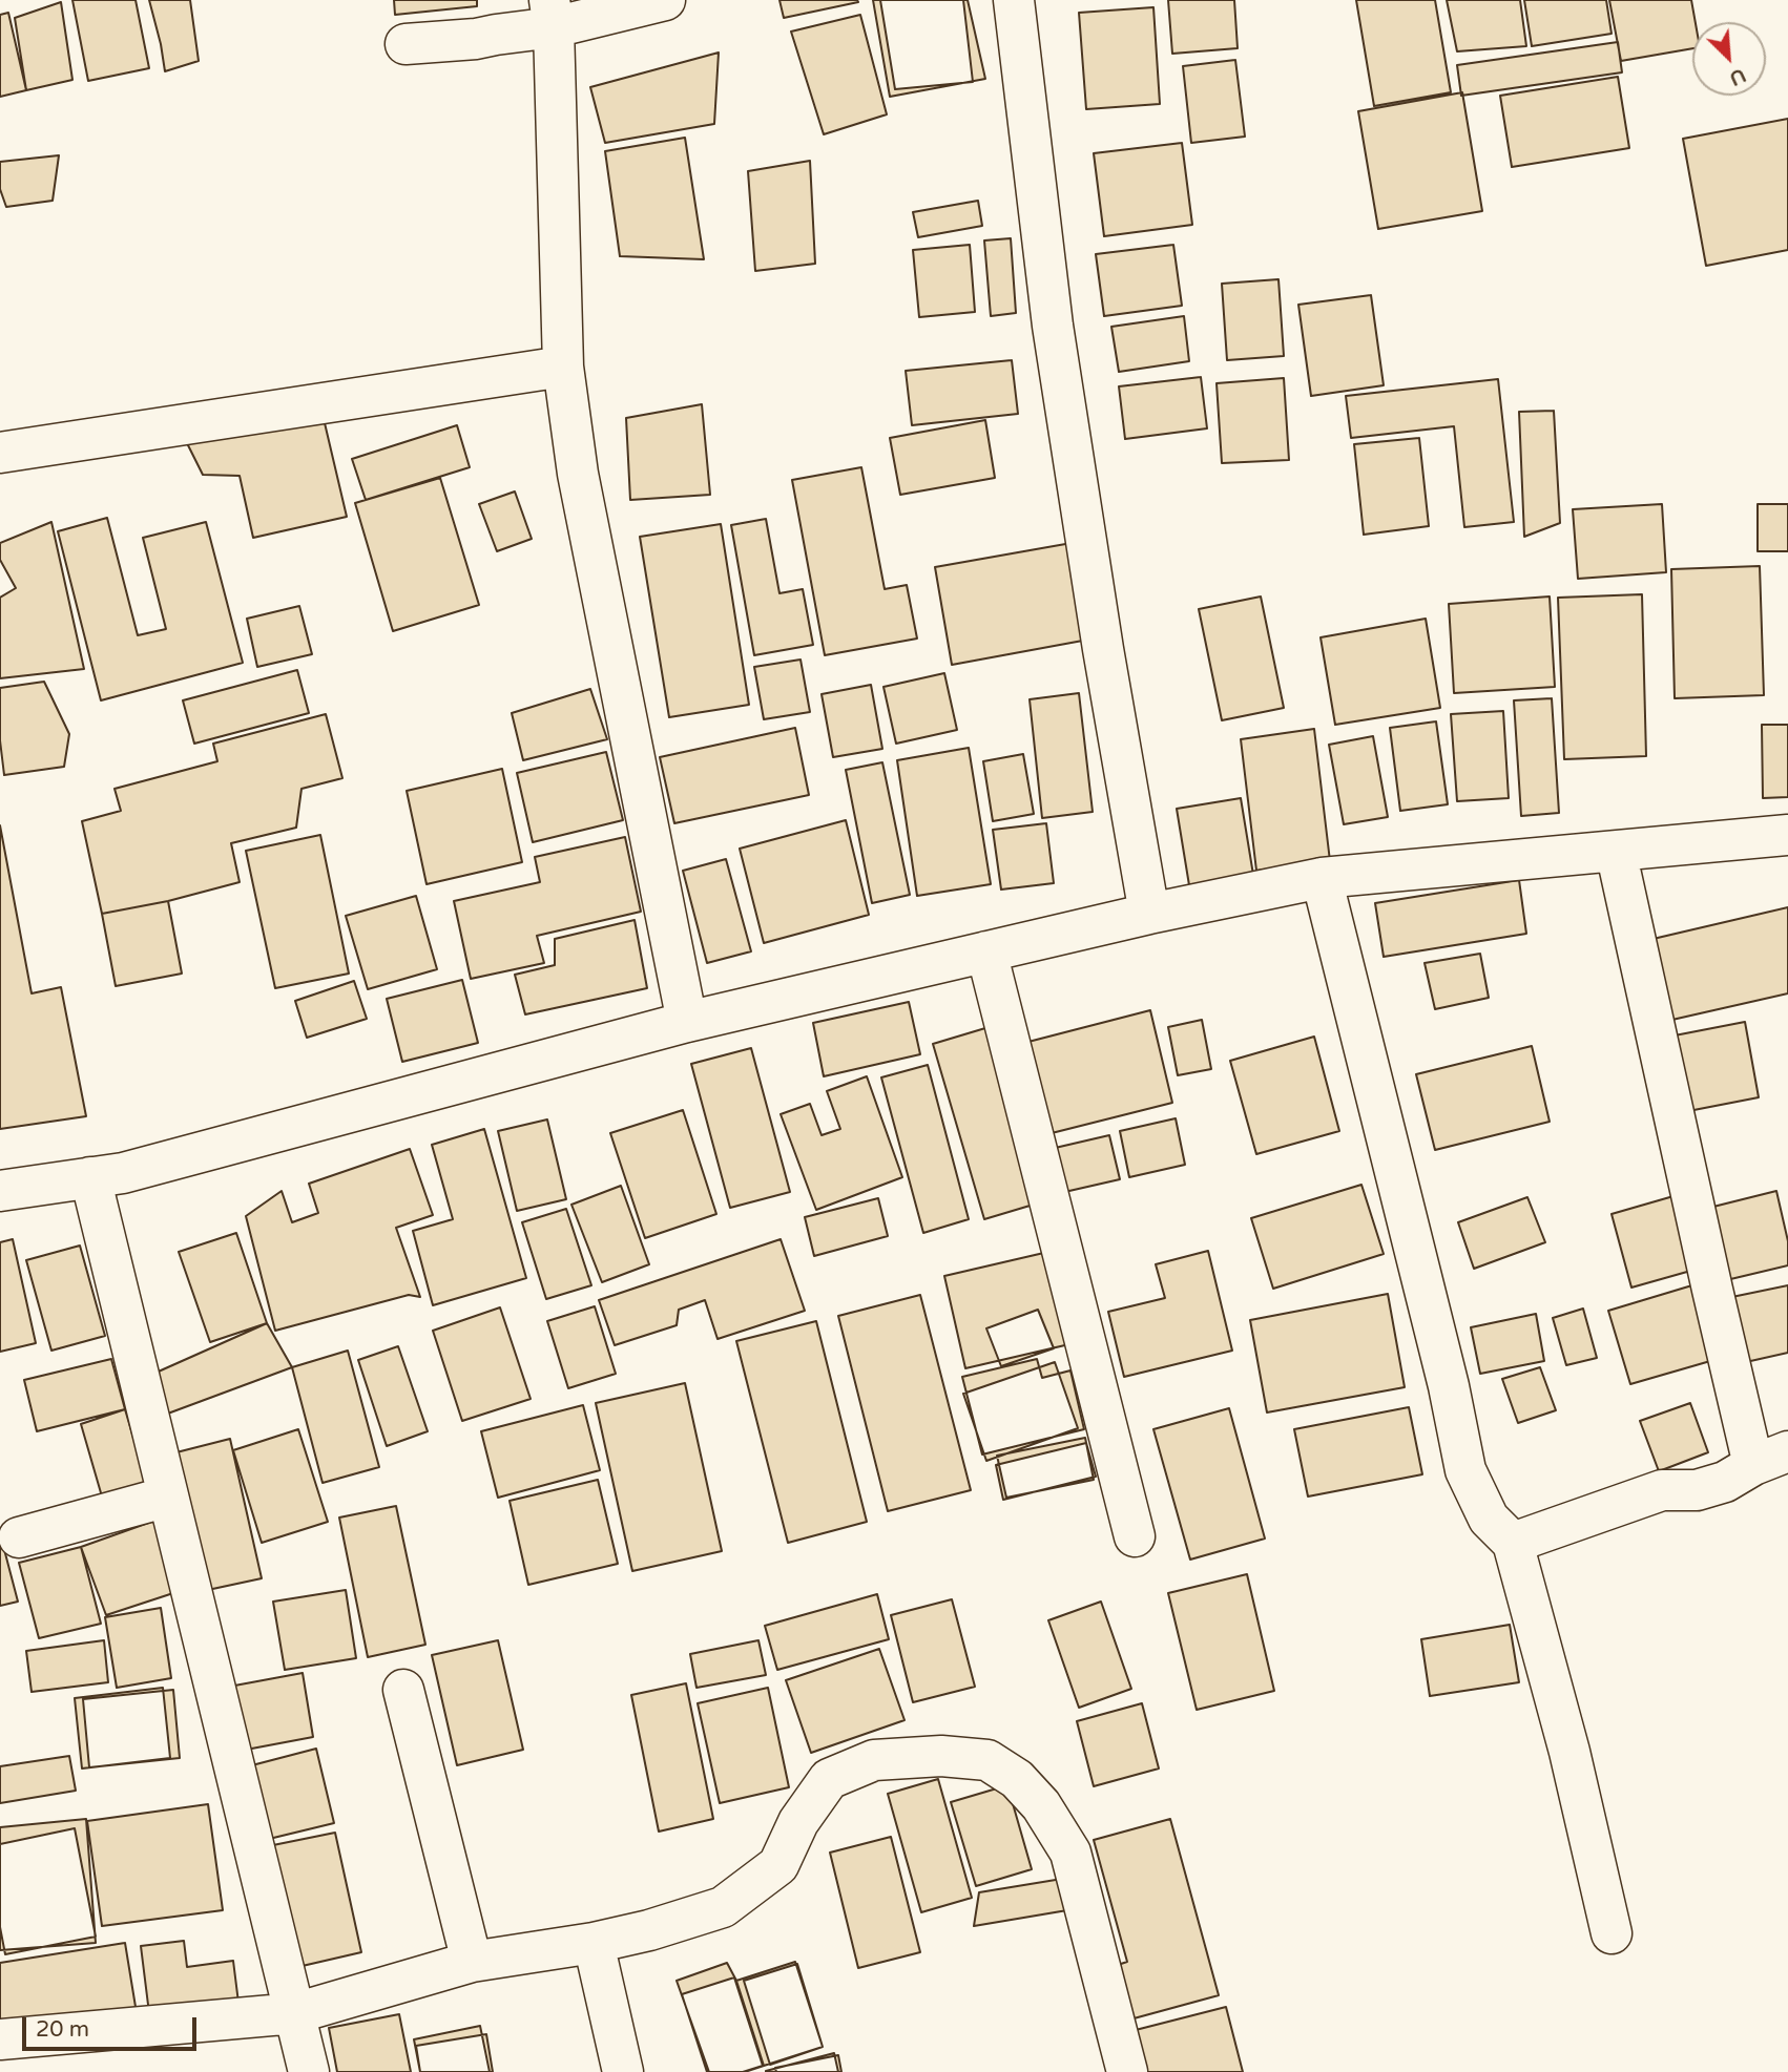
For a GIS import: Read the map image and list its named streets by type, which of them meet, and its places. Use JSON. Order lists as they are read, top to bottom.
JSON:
{
  "scale_bar": "20 m",
  "north": "bottom right"
}
